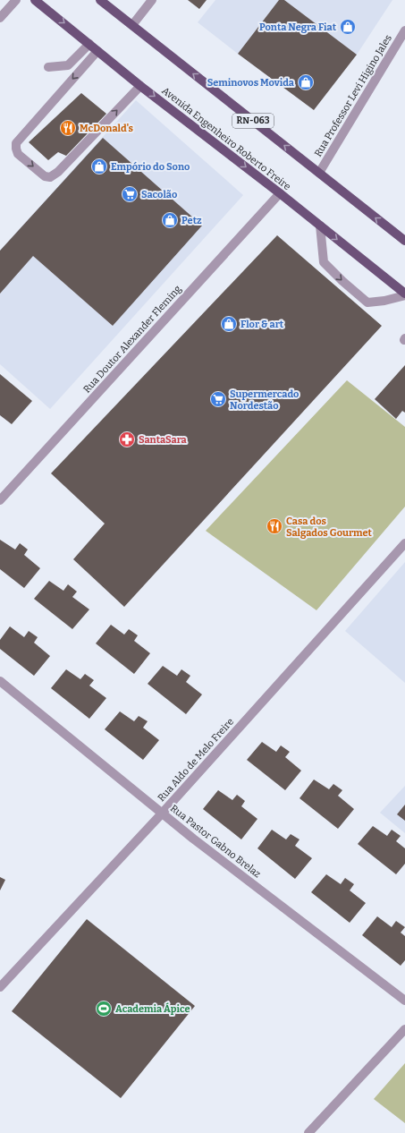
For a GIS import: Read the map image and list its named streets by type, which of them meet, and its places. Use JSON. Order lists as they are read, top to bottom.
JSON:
{
  "streets": {
    "main road": ["RN-063", "Avenida Engenheiro Roberto Freire"],
    "street": [
      "Rua Professor Levi Higino Jales",
      "Rua Doutor Alexander Fleming",
      "Rua Aldo de Melo Freire",
      "Rua Pastor Gabno Brelaz"
    ]
  },
  "crossings": [
    ["Rua Professor Levi Higino Jales", "RN-063"],
    ["Avenida Engenheiro Roberto Freire", "Rua Doutor Alexander Fleming"],
    ["Rua Aldo de Melo Freire", "Rua Pastor Gabno Brelaz"]
  ],
  "places": {
    "shop": [
      "Ponta Negra Fiat",
      "Seminovos Movida",
      "Empório do Sono",
      "Petz",
      "Flor & art"
    ],
    "restaurant": ["McDonald's", "Casa dos Salgados Gourmet"],
    "supermarket": ["Sacolão", "Supermercado Nordestão"],
    "pharmacy": ["SantaSara"],
    "sports": ["Academia Ápice"]
  }
}
